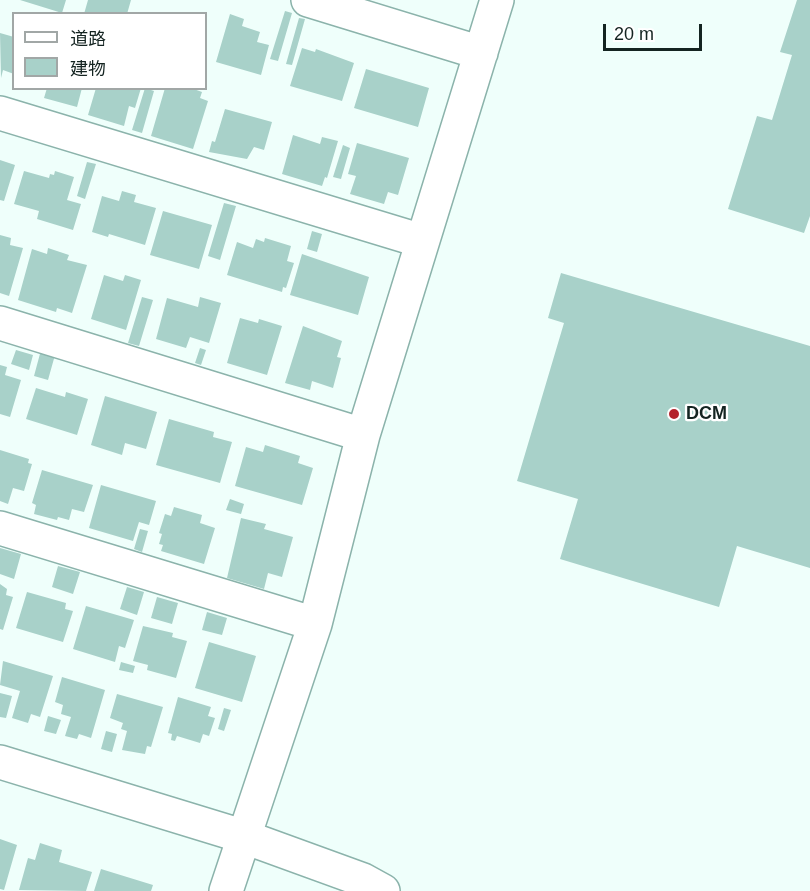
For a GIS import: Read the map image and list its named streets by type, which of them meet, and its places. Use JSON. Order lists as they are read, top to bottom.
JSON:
{
  "places": ["DCM"],
  "legend": ["道路", "建物"],
  "scale_bar": "20 m"
}
